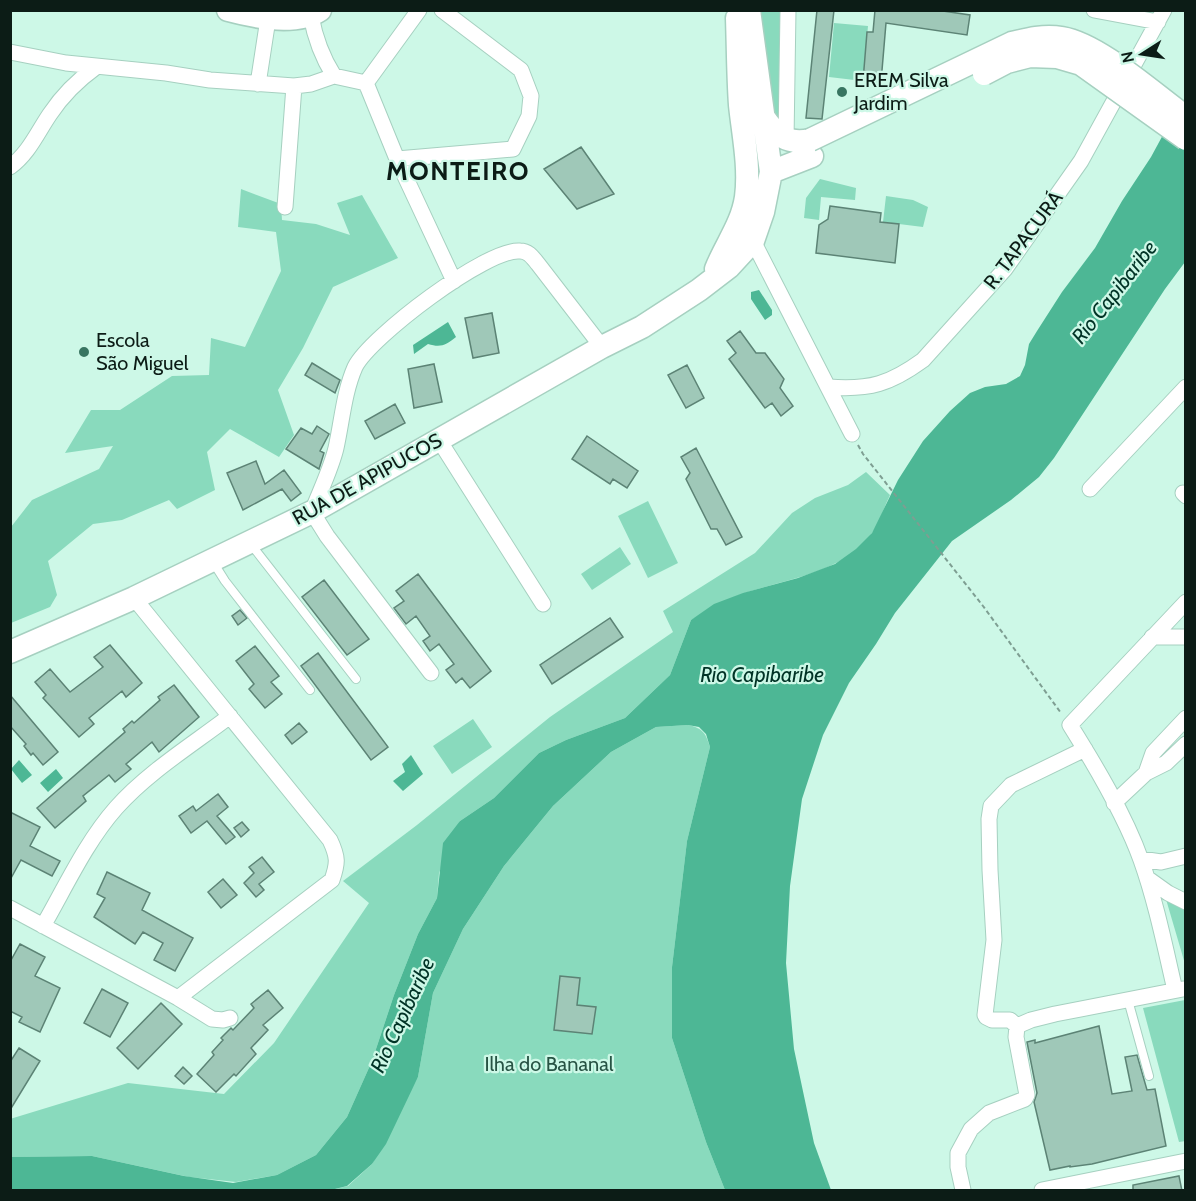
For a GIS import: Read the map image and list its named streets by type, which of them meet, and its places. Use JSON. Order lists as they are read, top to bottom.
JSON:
{
  "streets": {
    "main road": ["RUA DE APIPUCOS"],
    "street": ["R. TAPACURÁ"]
  },
  "districts": ["MONTEIRO"],
  "water": ["Rio Capibaribe"],
  "parks": ["Ilha do Bananal"],
  "places": ["EREM Silva Jardim", "Escola São Miguel"],
  "north": "left"
}
